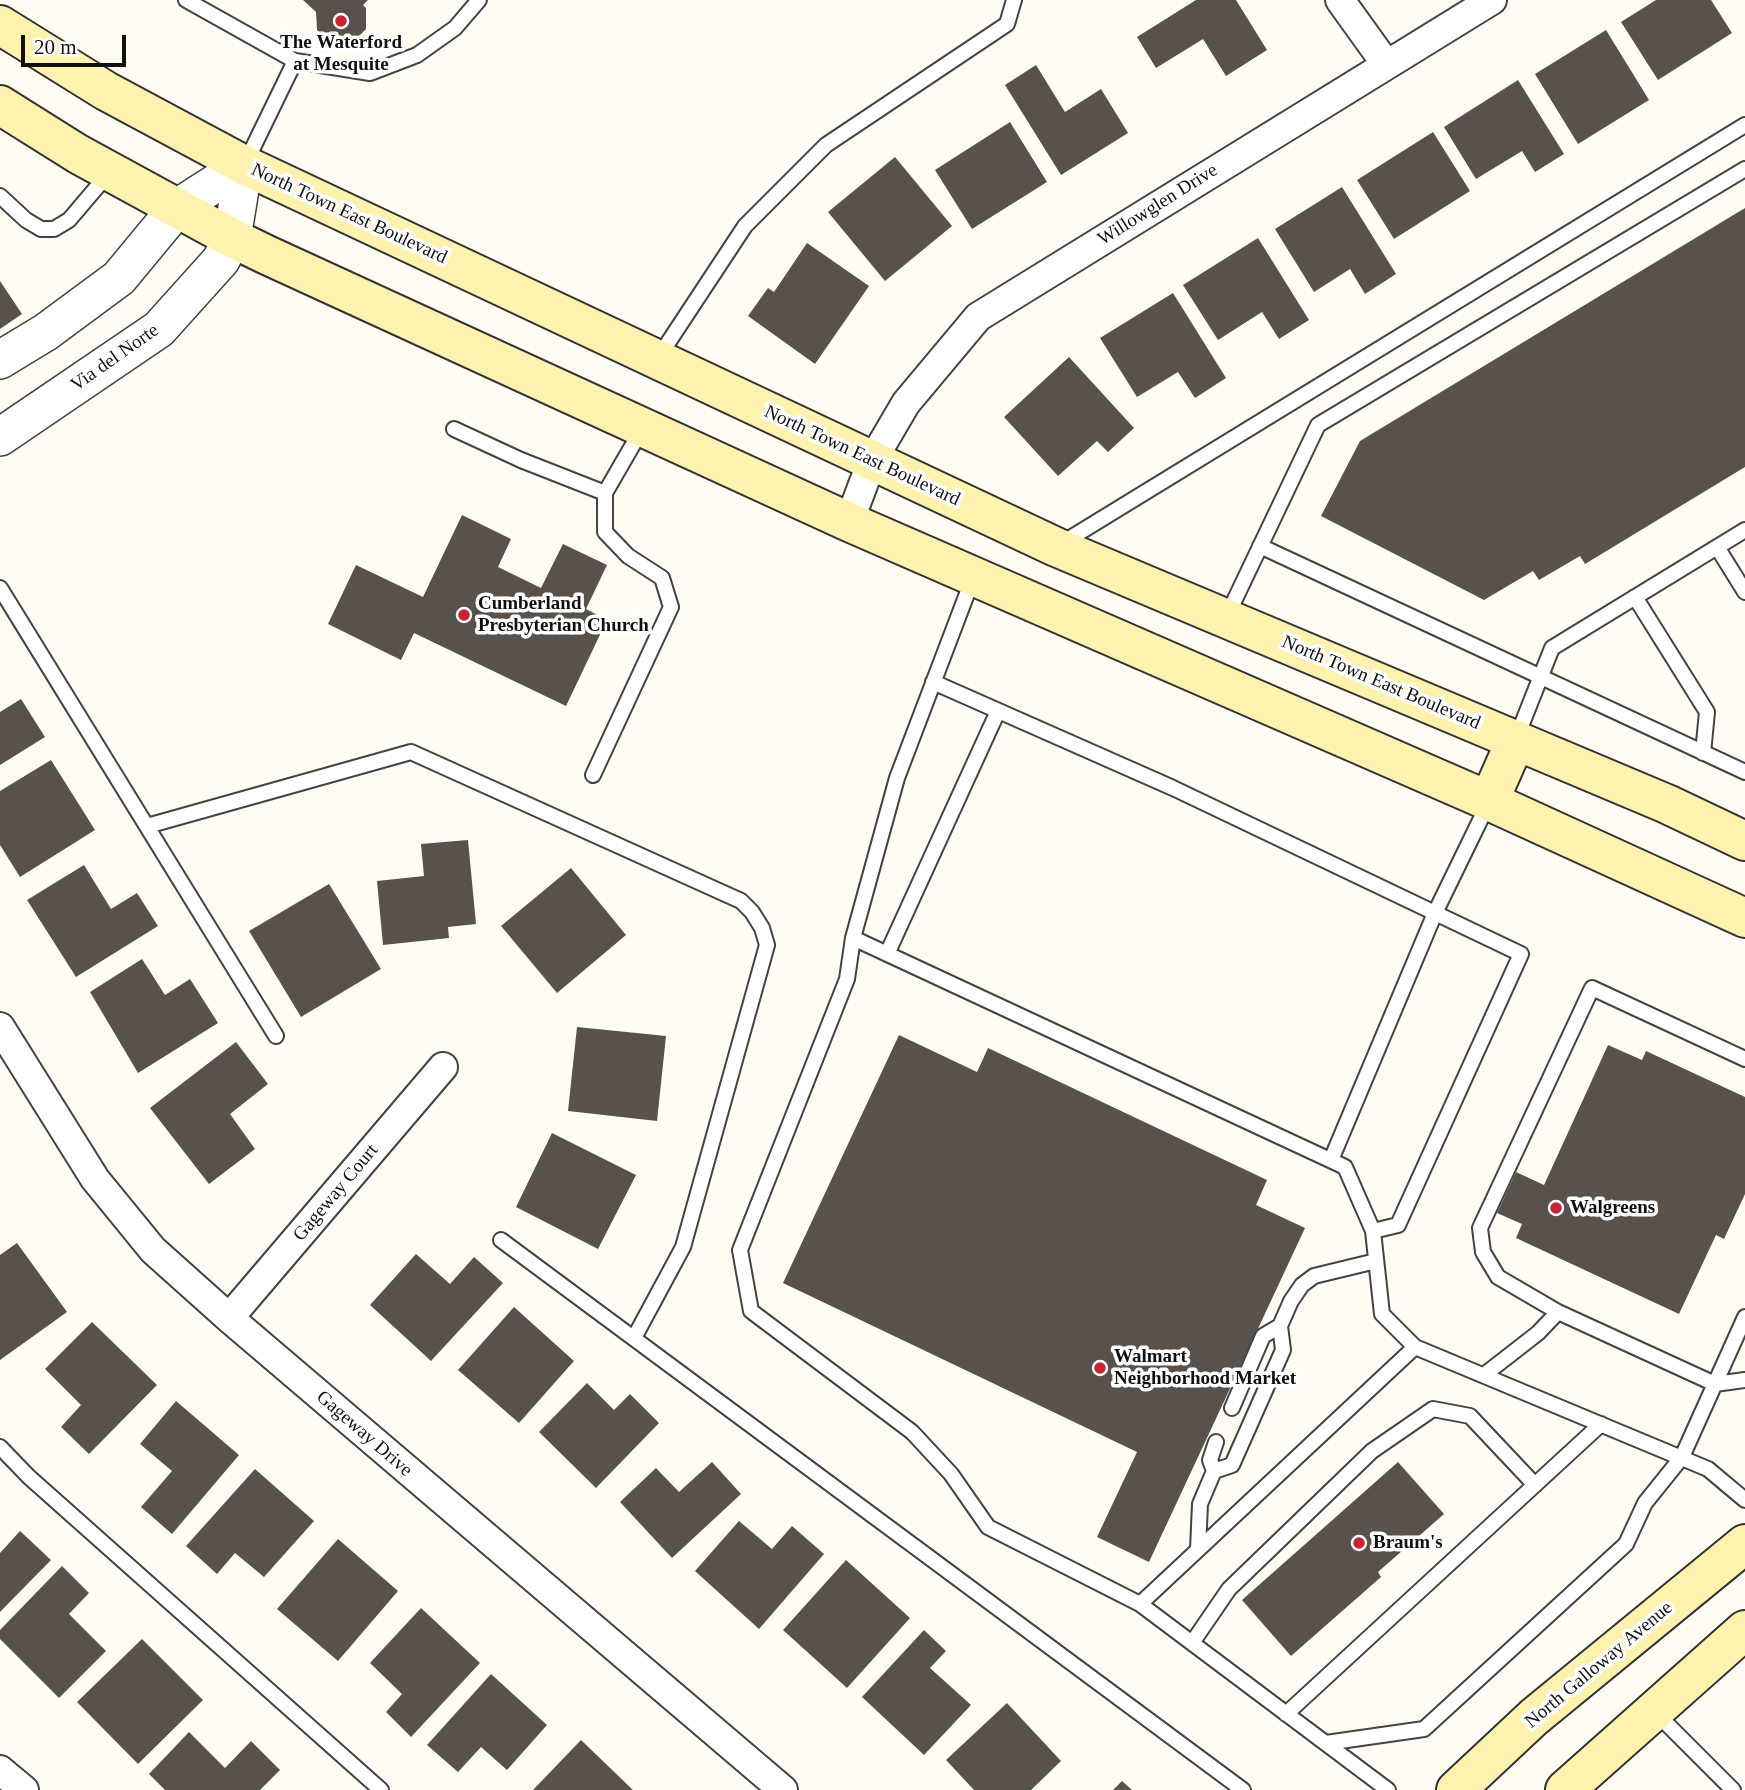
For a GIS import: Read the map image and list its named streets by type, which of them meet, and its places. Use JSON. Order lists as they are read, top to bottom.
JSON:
{
  "streets": {
    "main road": ["North Town East Boulevard", "North Galloway Avenue"],
    "street": [
      "Willowglen Drive",
      "Via del Norte",
      "Gageway Court",
      "Gageway Drive"
    ]
  },
  "crossings": [
    ["Willowglen Drive", "North Town East Boulevard"],
    ["North Town East Boulevard", "Via del Norte"],
    ["Gageway Court", "Gageway Drive"]
  ],
  "places": [
    "The Waterford at Mesquite",
    "Cumberland Presbyterian Church",
    "Walgreens",
    "Walmart Neighborhood Market",
    "Braum's"
  ],
  "scale_bar": "20 m"
}
